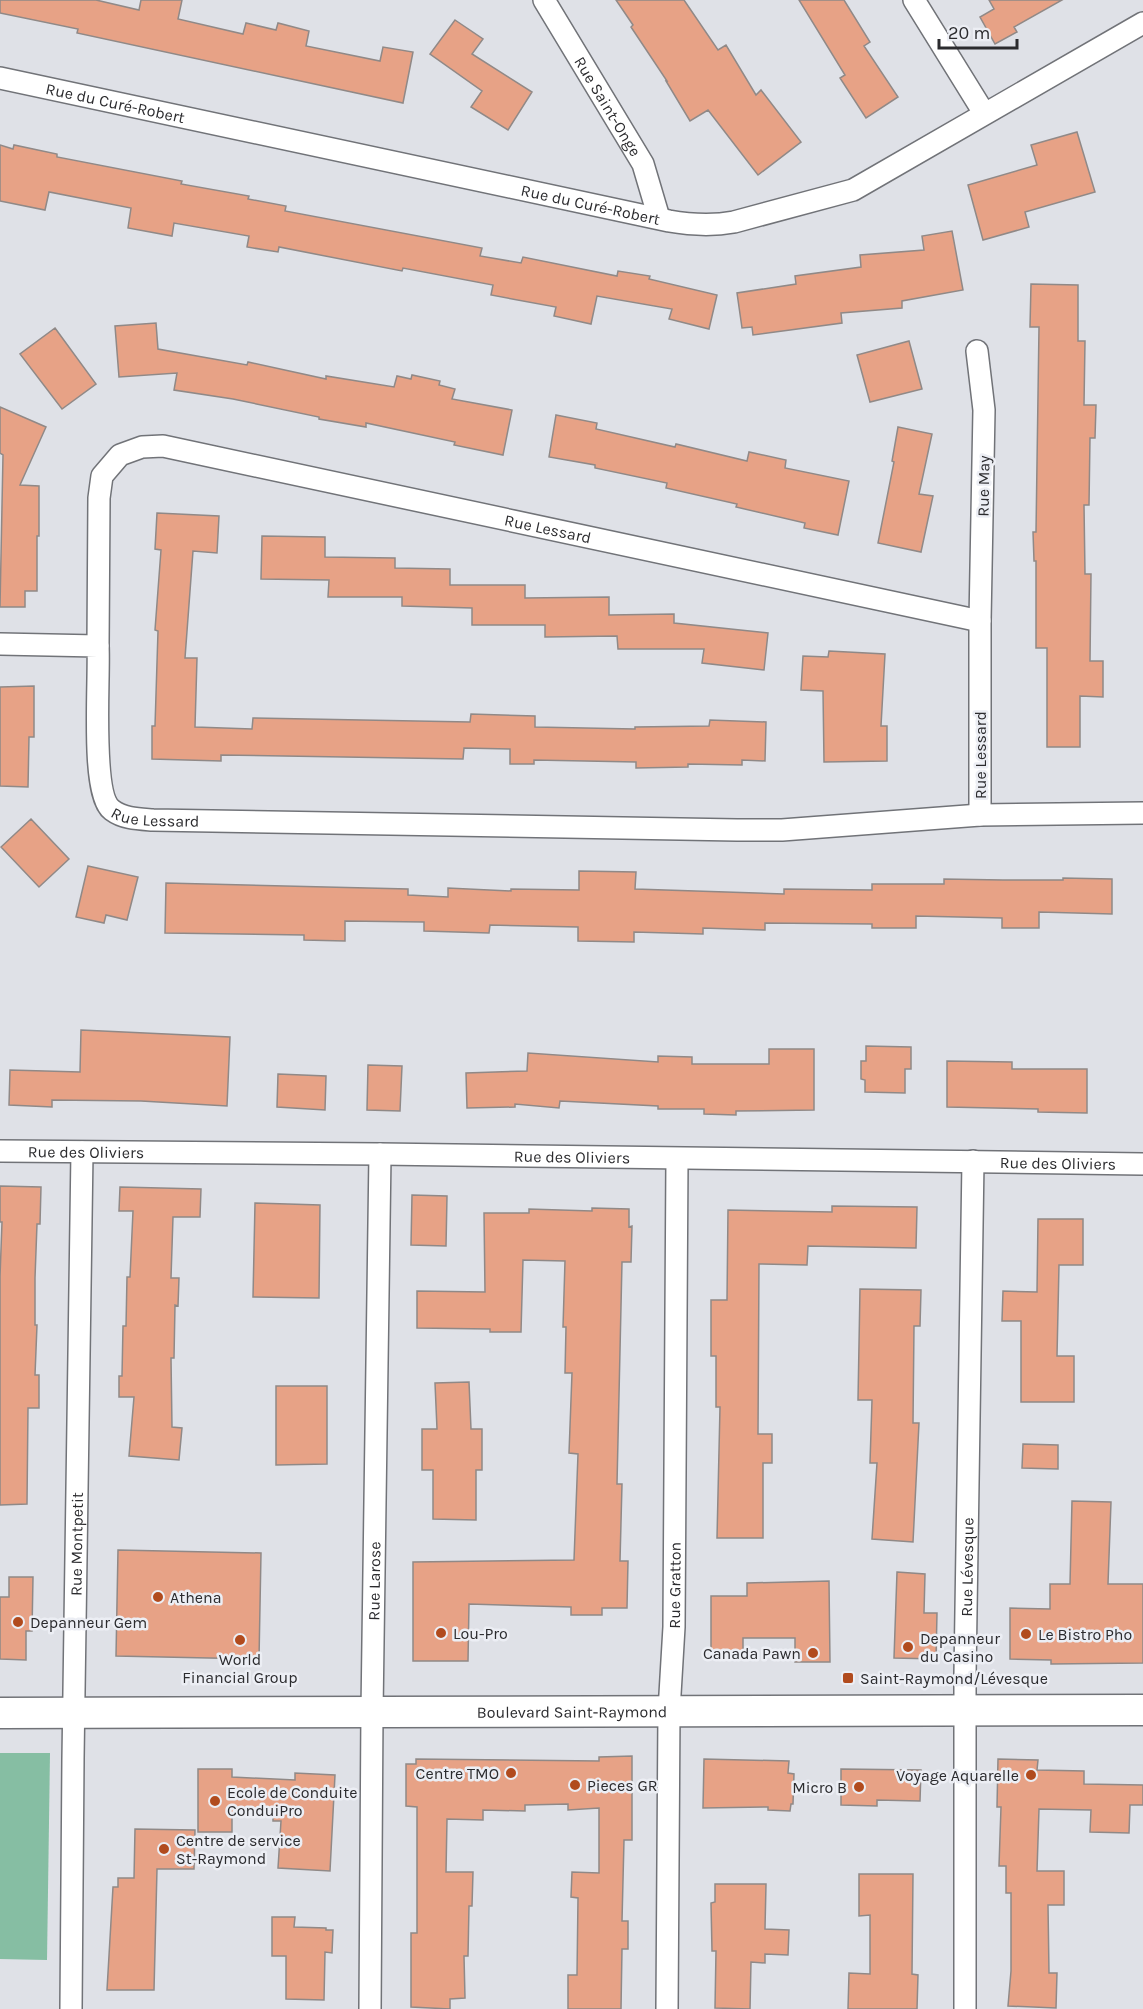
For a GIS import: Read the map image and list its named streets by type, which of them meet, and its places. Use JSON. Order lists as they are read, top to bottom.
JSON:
{
  "streets": {
    "main road": ["Boulevard Saint-Raymond"],
    "street": [
      "Rue du Curé-Robert",
      "Rue Saint-Onge",
      "Rue May",
      "Rue Lessard",
      "Rue des Oliviers",
      "Rue Montpetit",
      "Rue Lévesque",
      "Rue Larose",
      "Rue Gratton"
    ]
  },
  "crossings": [
    ["Rue du Curé-Robert", "Rue Saint-Onge"],
    ["Rue May", "Rue Lessard"],
    ["Rue des Oliviers", "Rue Montpetit"],
    ["Rue des Oliviers", "Rue Lévesque"],
    ["Rue des Oliviers", "Rue Larose"],
    ["Rue des Oliviers", "Rue Gratton"],
    ["Rue Montpetit", "Boulevard Saint-Raymond"],
    ["Rue Lévesque", "Boulevard Saint-Raymond"],
    ["Rue Larose", "Boulevard Saint-Raymond"],
    ["Rue Gratton", "Boulevard Saint-Raymond"]
  ],
  "places": {
    "other": [
      "Athena",
      "Depanneur Gem",
      "Lou-Pro",
      "Le Bistro Pho",
      "World Financial Group",
      "Depanneur du Casino",
      "Canada Pawn",
      "Centre TMO",
      "Voyage Aquarelle",
      "Pieces GR",
      "Micro B",
      "Ecole de Conduite ConduiPro",
      "Centre de service St-Raymond"
    ],
    "transit": ["Saint-Raymond/Lévesque"]
  },
  "scale_bar": "20 m"
}
